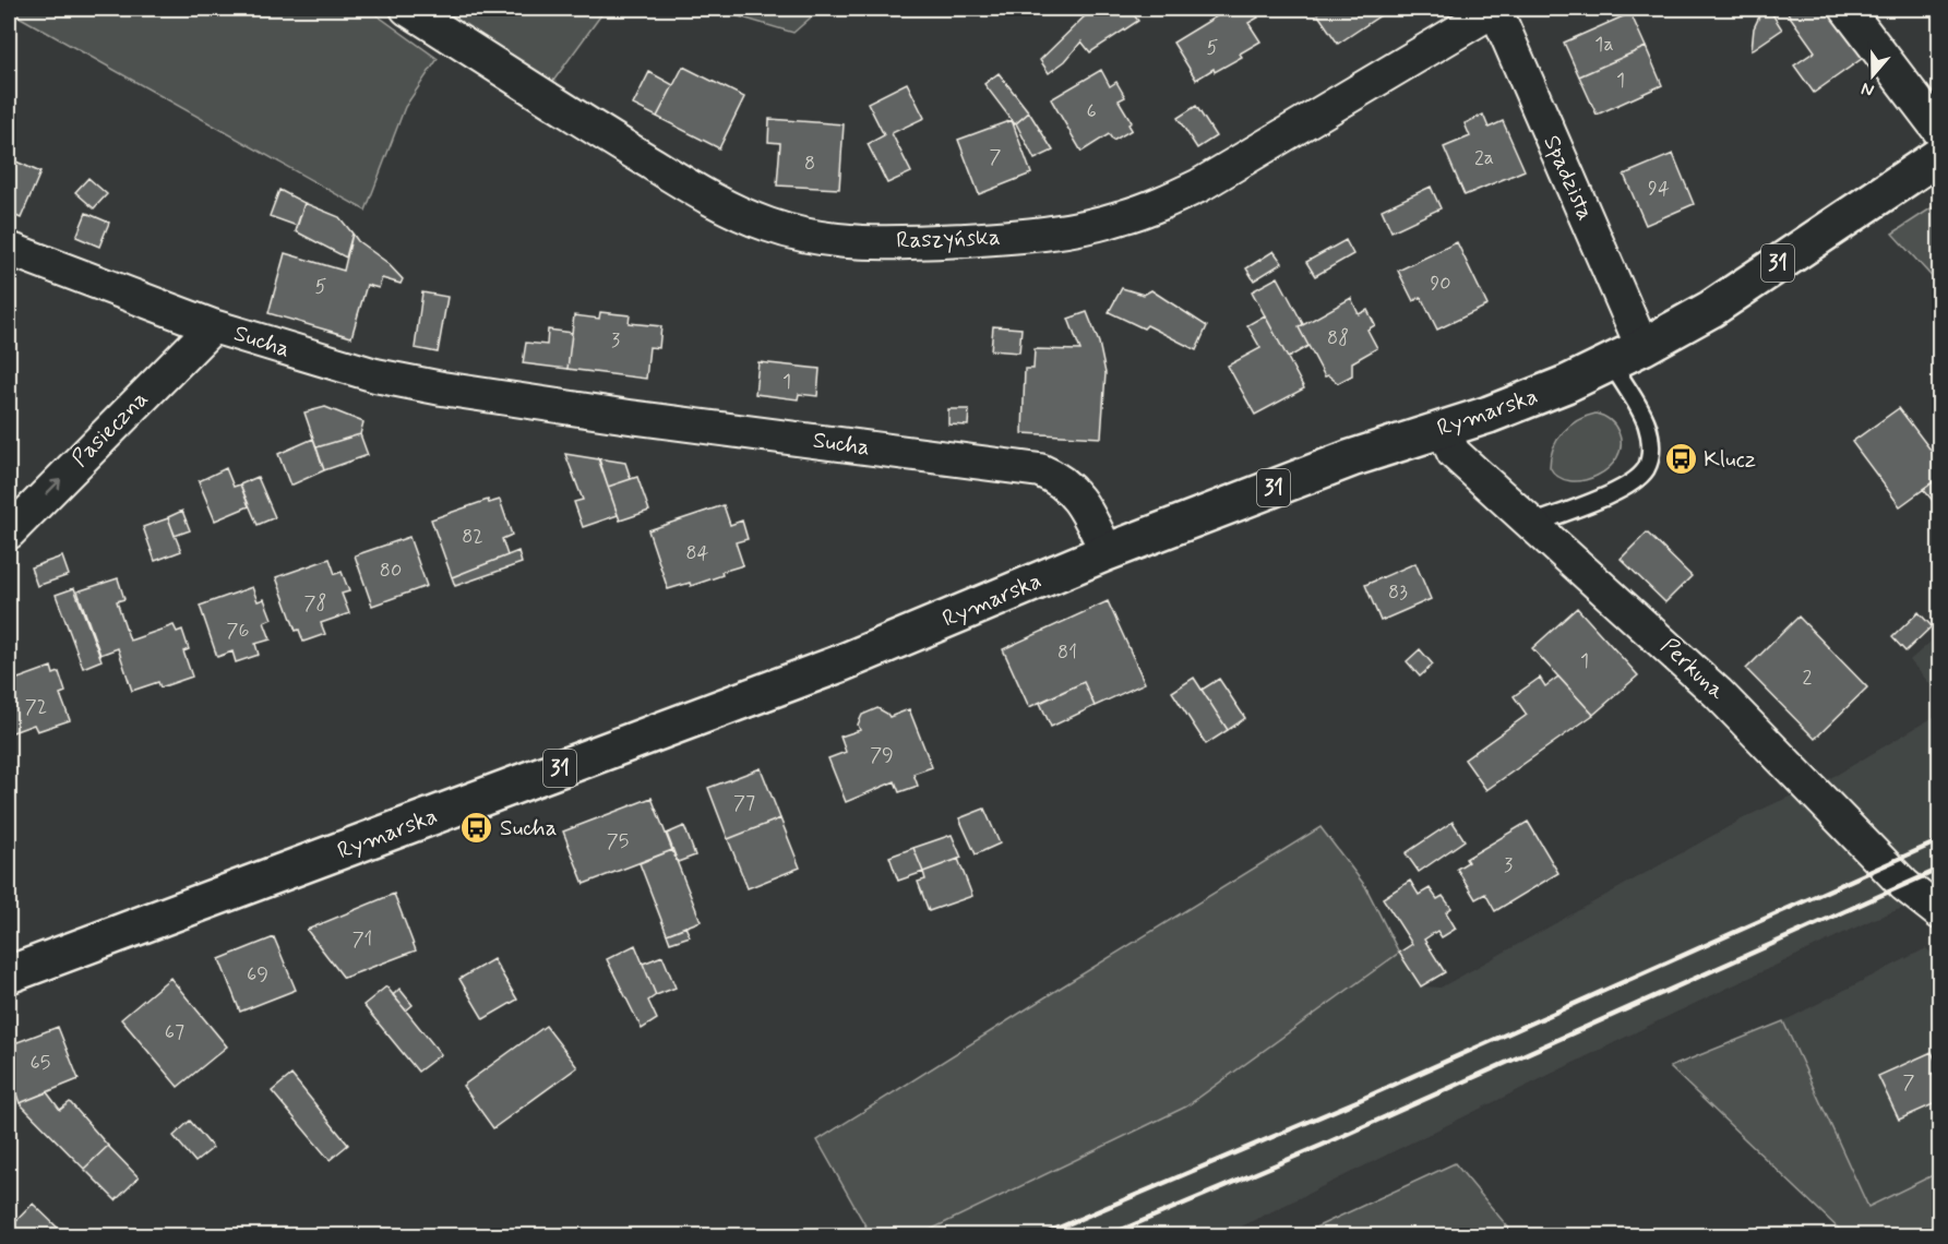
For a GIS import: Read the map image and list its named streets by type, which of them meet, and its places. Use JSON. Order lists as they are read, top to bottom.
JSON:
{
  "streets": {
    "main road": ["31", "Rymarska"],
    "street": [
      "Spadzista",
      "Raszyńska",
      "Sucha",
      "Pasieczna",
      "Perkuna"
    ]
  },
  "crossings": [
    ["Spadzista", "Raszyńska"],
    ["Spadzista", "Rymarska"],
    ["Sucha", "Rymarska"],
    ["Sucha", "Pasieczna"],
    ["Rymarska", "Perkuna"]
  ],
  "one_way": ["Pasieczna"],
  "places": {
    "bus stop": ["Klucz", "Sucha"]
  },
  "house_numbers": [
    "1a",
    "5",
    "1",
    "6",
    "7",
    "2a",
    "8",
    "94",
    "90",
    "5",
    "88",
    "3",
    "1",
    "82",
    "84",
    "80",
    "83",
    "78",
    "76",
    "81",
    "1",
    "2",
    "72",
    "79",
    "77",
    "75",
    "3",
    "71",
    "69",
    "67",
    "65",
    "7"
  ],
  "north": "bottom"
}
